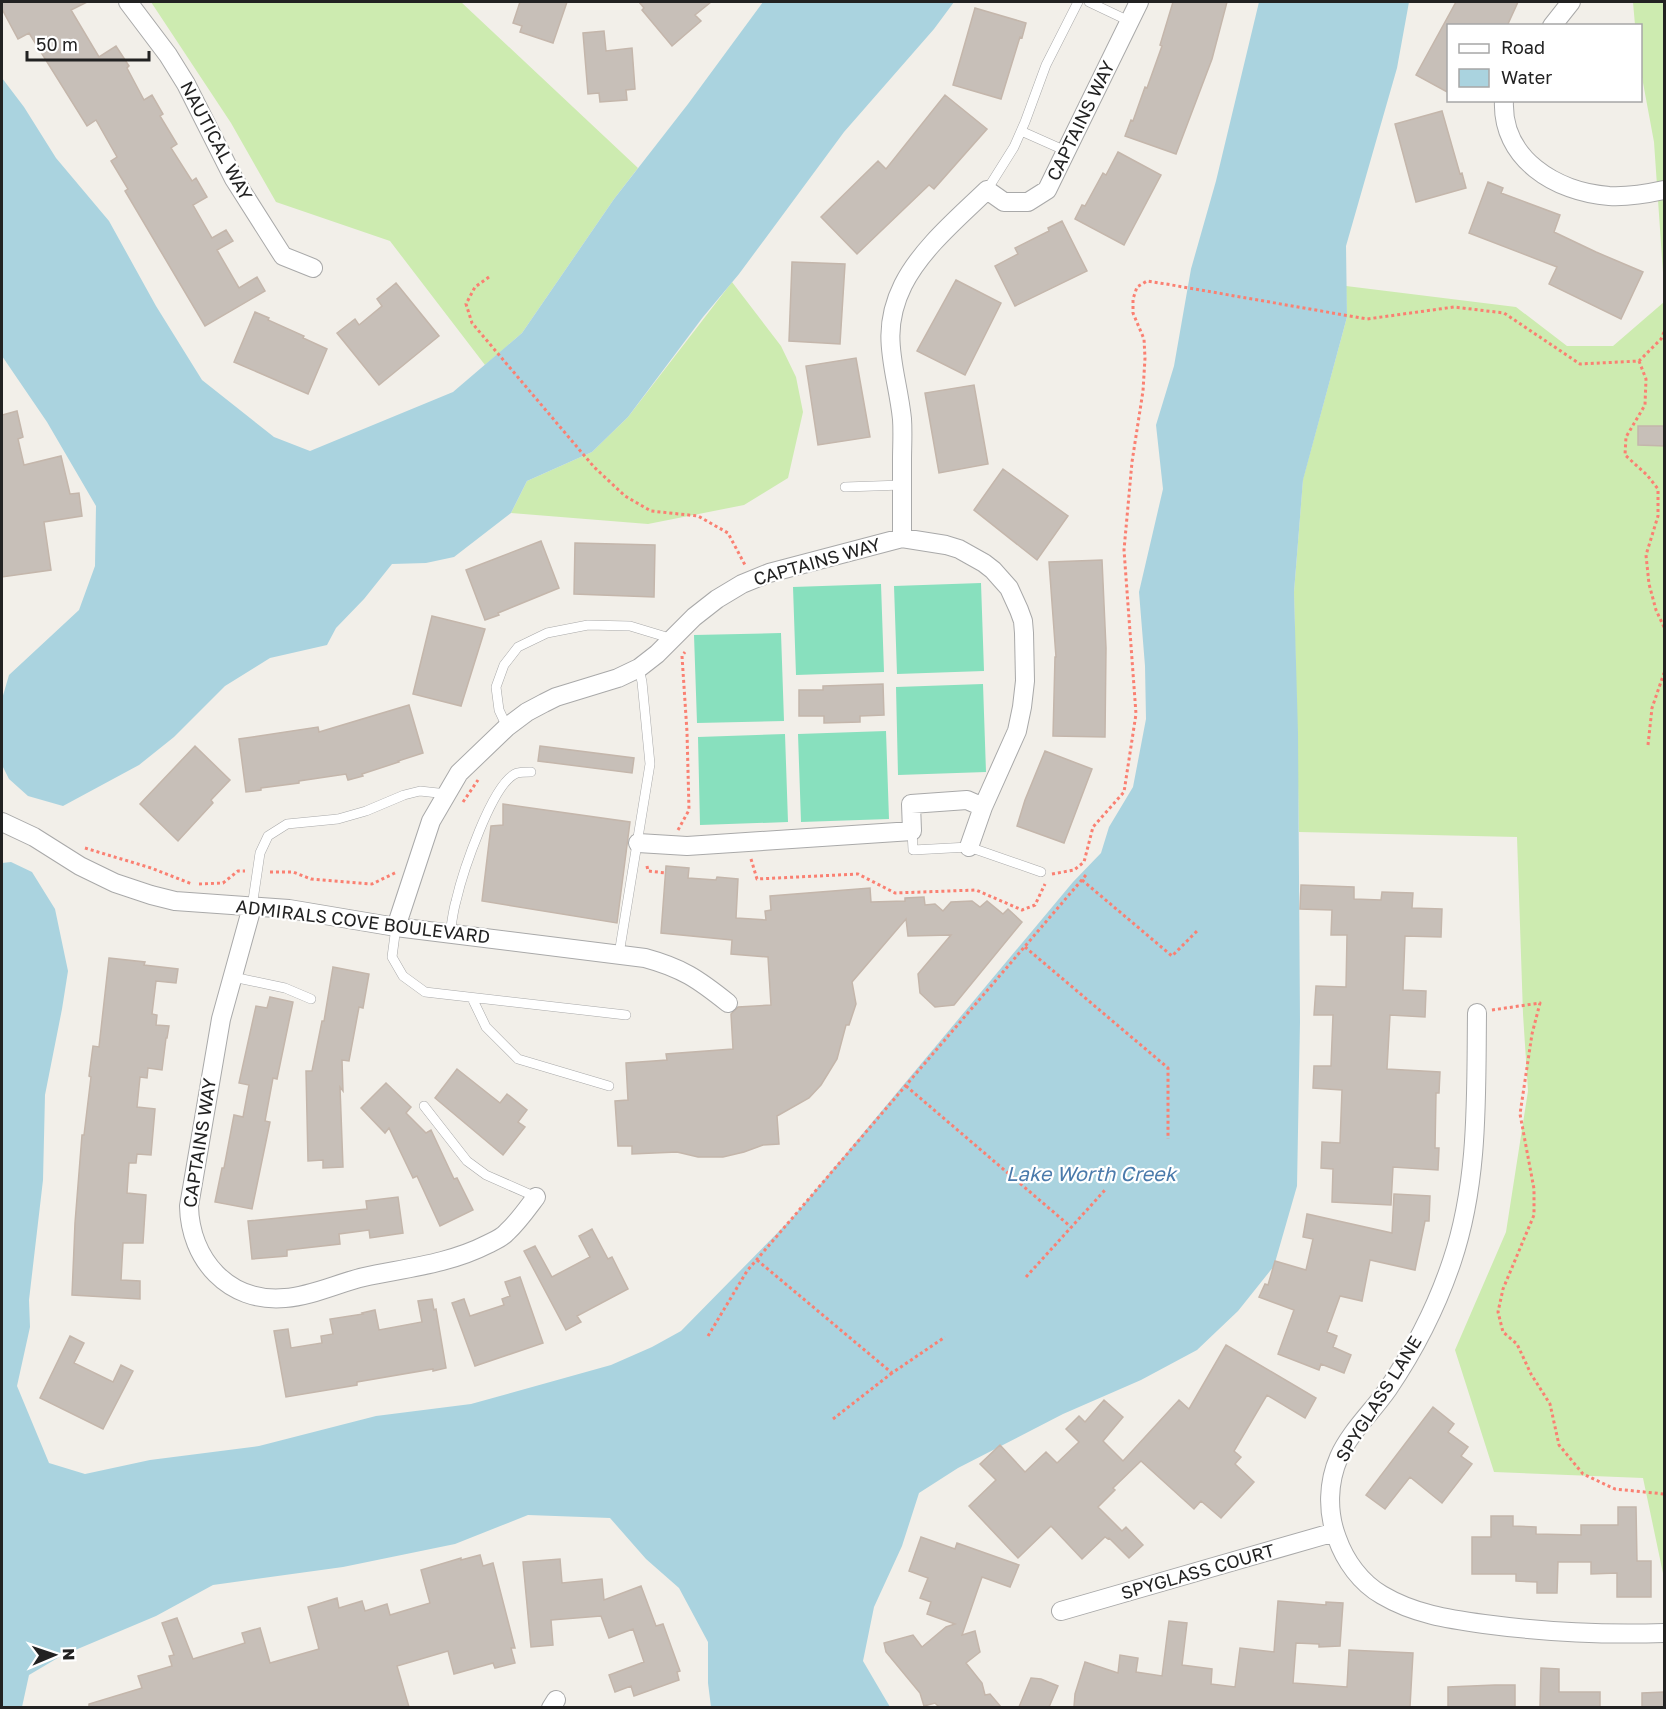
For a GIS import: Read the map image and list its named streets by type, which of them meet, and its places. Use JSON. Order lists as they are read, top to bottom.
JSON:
{
  "streets": {
    "street": [
      "CAPTAINS WAY",
      "NAUTICAL WAY",
      "ADMIRALS COVE BOULEVARD",
      "SPYGLASS LANE",
      "SPYGLASS COURT"
    ]
  },
  "crossings": [
    ["CAPTAINS WAY", "ADMIRALS COVE BOULEVARD"],
    ["SPYGLASS LANE", "SPYGLASS COURT"]
  ],
  "water": ["Lake Worth Creek"],
  "legend": ["Road", "Water"],
  "scale_bar": "50 m",
  "north": "right"
}
